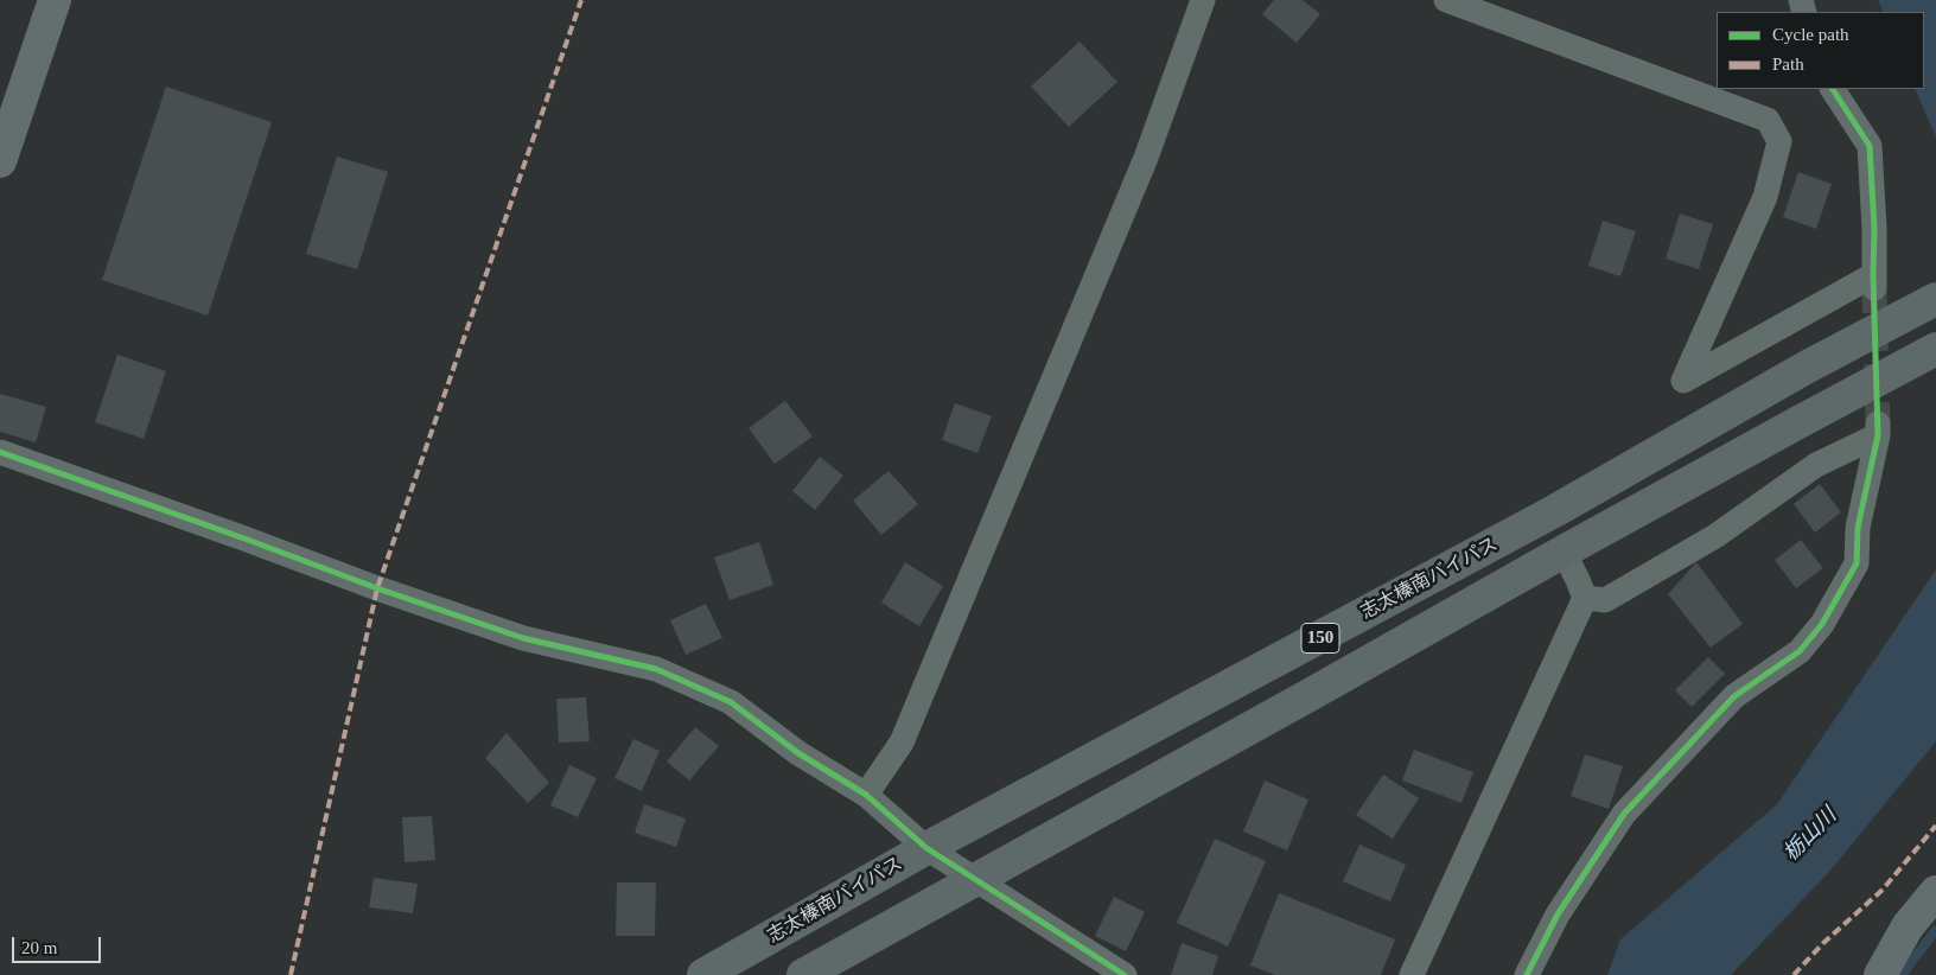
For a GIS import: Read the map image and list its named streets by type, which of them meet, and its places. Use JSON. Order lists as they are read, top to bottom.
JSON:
{
  "streets": {
    "highway": ["志太榛南バイパス", "150"]
  },
  "water": ["栃山川"],
  "legend": ["Cycle path", "Path"],
  "scale_bar": "20 m"
}
